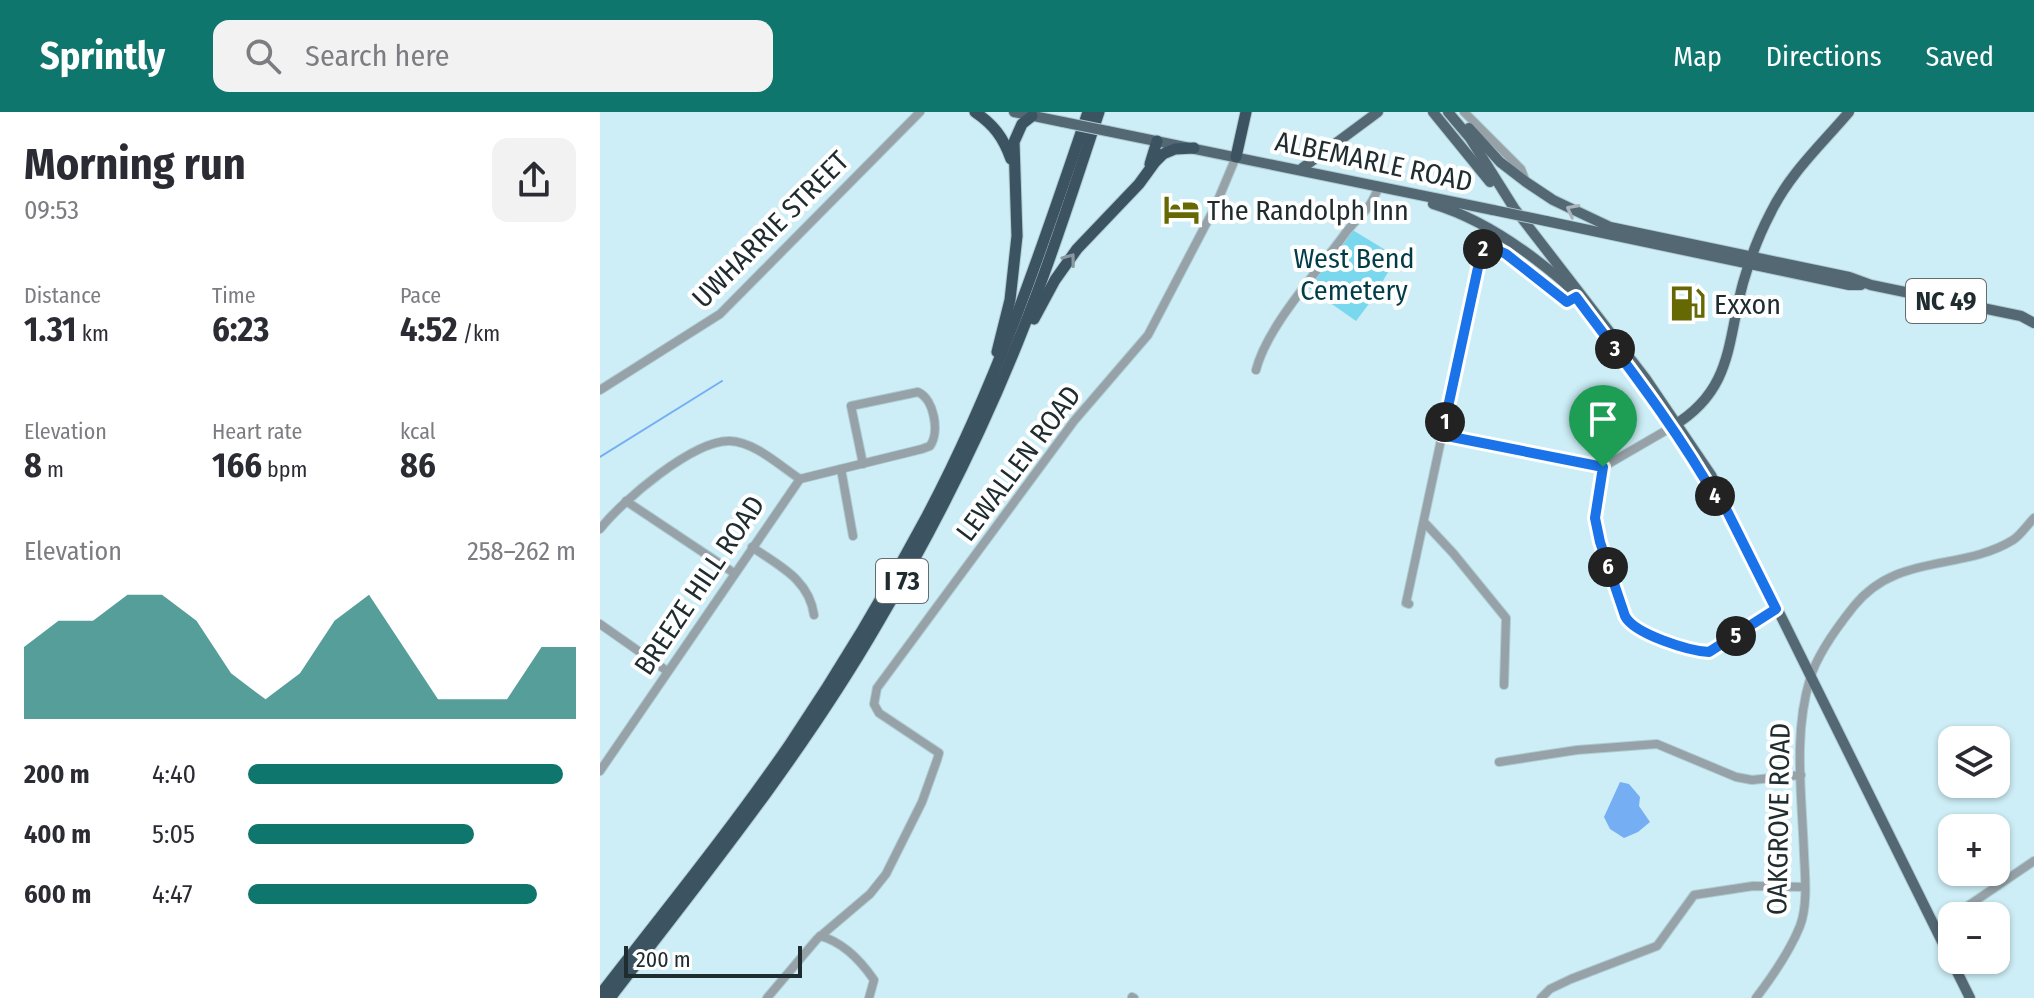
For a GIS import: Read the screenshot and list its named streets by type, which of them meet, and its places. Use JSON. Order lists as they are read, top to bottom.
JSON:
{
  "streets": {
    "highway": ["I 73"],
    "main road": ["ALBEMARLE ROAD", "NC 49"],
    "street": [
      "UWHARRIE STREET",
      "LEWALLEN ROAD",
      "BREEZE HILL ROAD",
      "OAKGROVE ROAD"
    ]
  },
  "crossings": [
    ["ALBEMARLE ROAD", "NC 49"],
    ["ALBEMARLE ROAD", "LEWALLEN ROAD"]
  ],
  "parks": ["West Bend Cemetery"],
  "places": {
    "hotel": ["The Randolph Inn"],
    "fuel station": ["Exxon"]
  },
  "scale_bar": "200 m",
  "page": {
    "header": "Sprintly",
    "search": "Search here",
    "nav": ["Map", "Directions", "Saved"],
    "heading": ["Morning run", "09:53"],
    "pins": [
      "2",
      "3",
      "1",
      "4",
      "6",
      "5"
    ],
    "stats": [
      ["Distance", "1.31 km"],
      ["Time", "6:23"],
      ["Pace", "4:52 /km"],
      ["Elevation", "8 m"],
      ["Heart rate", "166 bpm"],
      ["kcal", "86"]
    ],
    "chart": ["Elevation", "258–262 m"],
    "map_buttons": ["+", "−"],
    "list": [
      {
        "name": "200 m",
        "note": "4:40"
      },
      {
        "name": "400 m",
        "note": "5:05"
      },
      {
        "name": "600 m",
        "note": "4:47"
      }
    ],
    "scale": "200 m"
  }
}
